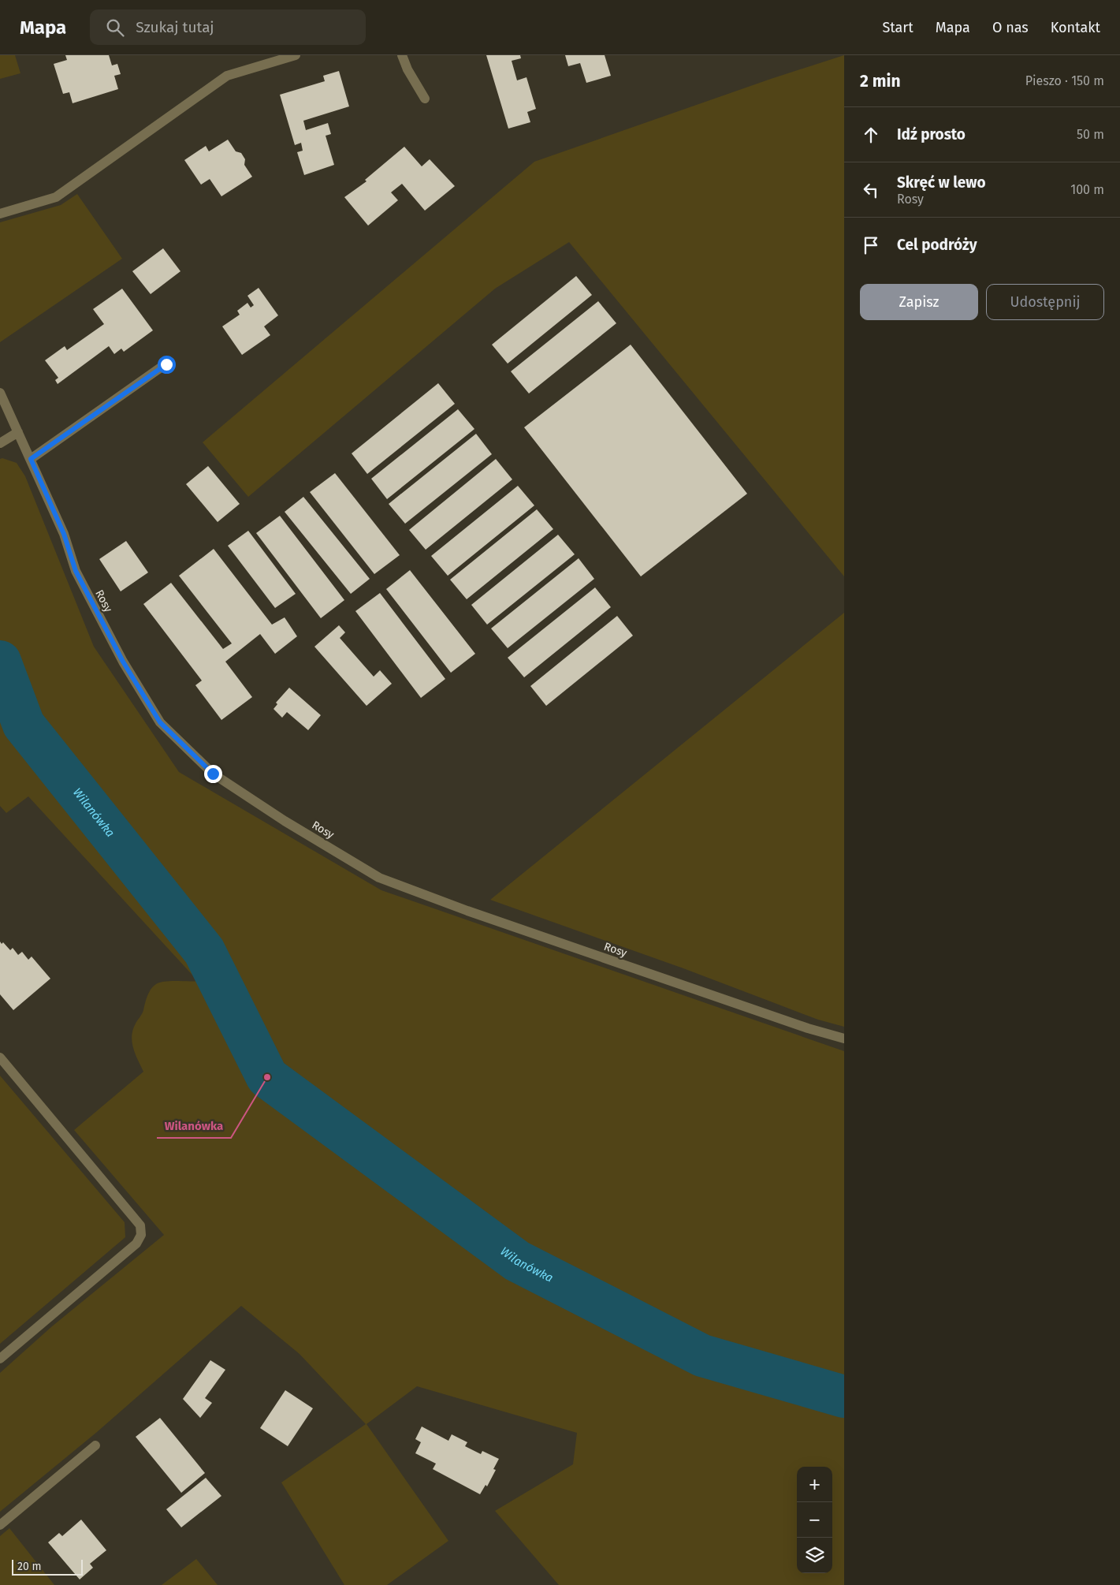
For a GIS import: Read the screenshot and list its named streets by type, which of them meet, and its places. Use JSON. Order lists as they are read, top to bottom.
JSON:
{
  "streets": {
    "street": ["Rosy"]
  },
  "water": ["Wilanówka"],
  "places": ["Wilanówka"],
  "scale_bar": "20 m",
  "page": {
    "header": "Mapa",
    "search": "Szukaj tutaj",
    "nav": [
      "Start",
      "Mapa",
      "O nas",
      "Kontakt"
    ],
    "heading": ["2 min", "Pieszo · 150 m"],
    "list": [
      ["Idź prosto", "50 m"],
      ["Skręć w lewo", "Rosy", "100 m"],
      "Cel podróży"
    ],
    "buttons": ["Zapisz", "Udostępnij"],
    "map_buttons": ["+", "−"],
    "scale": "20 m"
  }
}
